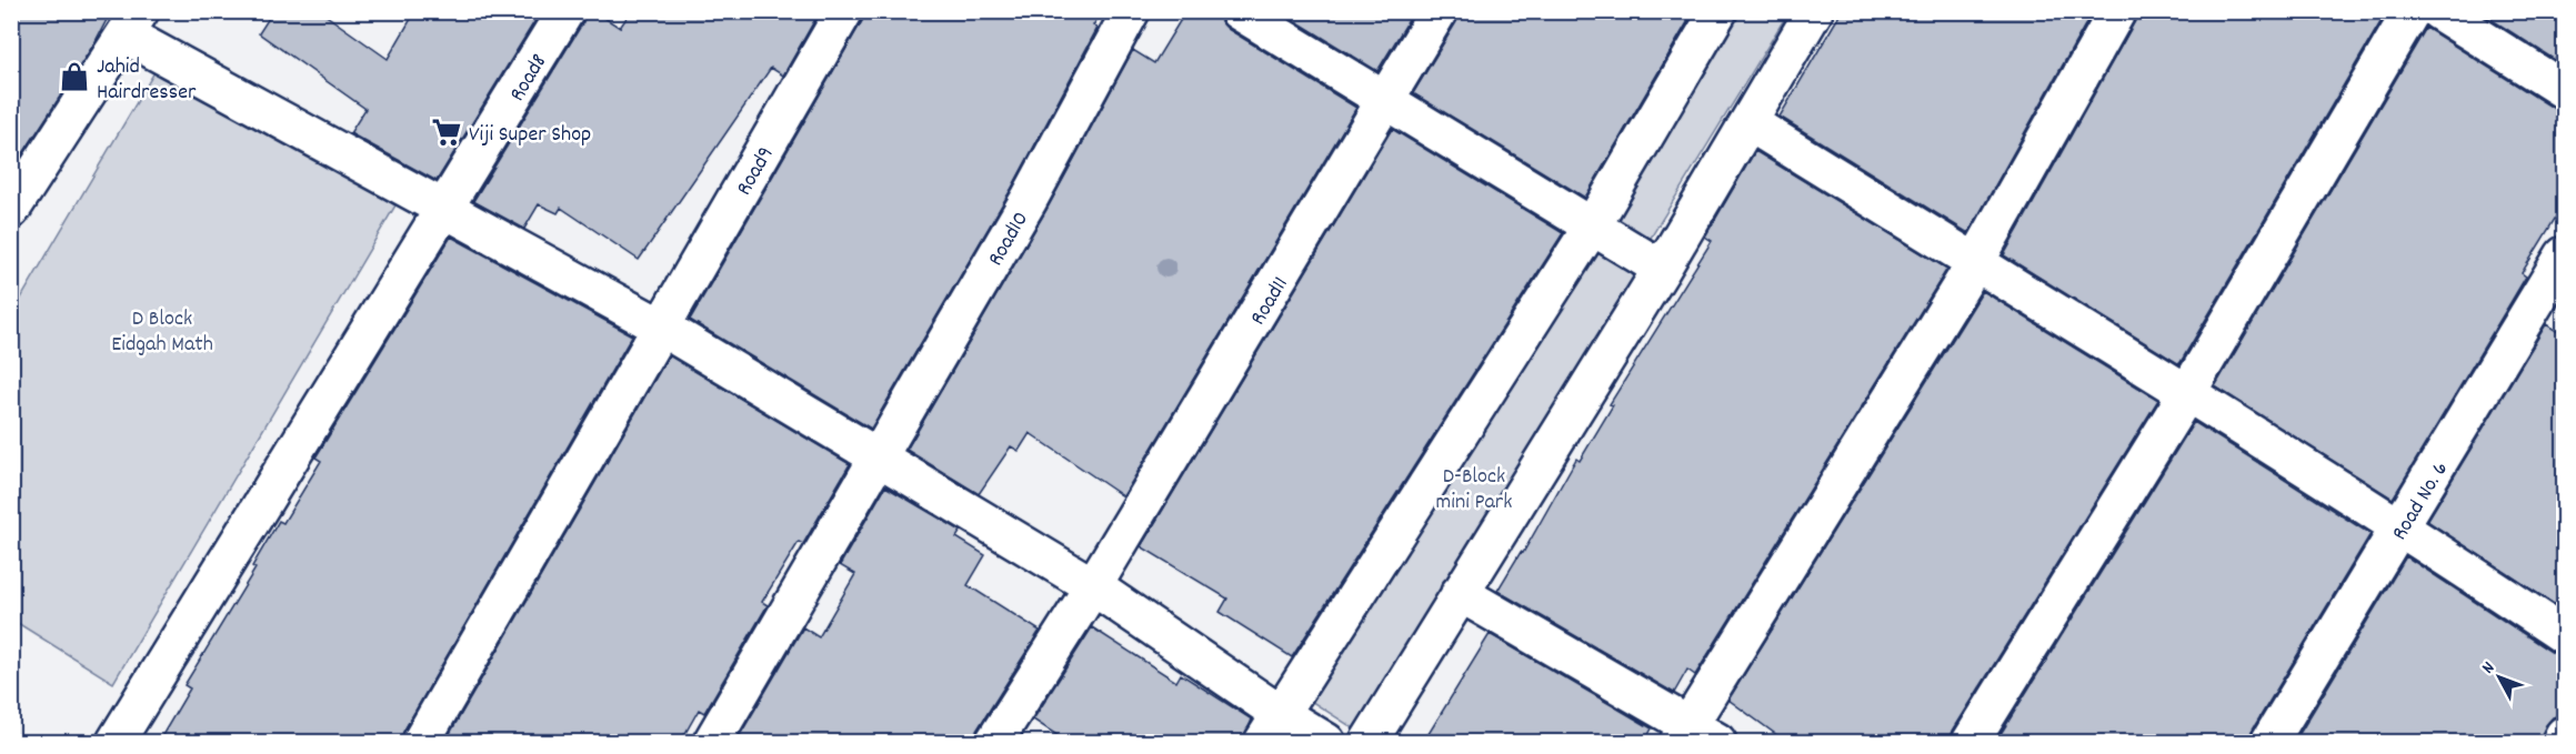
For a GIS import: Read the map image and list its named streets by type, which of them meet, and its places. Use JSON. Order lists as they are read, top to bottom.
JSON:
{
  "streets": {
    "street": [
      "Road8",
      "Road9",
      "Road10",
      "Road11",
      "Road No. 6"
    ]
  },
  "parks": ["D Block Eidgah Math", "D-Block mini Park"],
  "places": {
    "shop": ["Jahid Hairdresser"],
    "supermarket": ["Viji Super Shop"]
  },
  "north": "top left"
}
